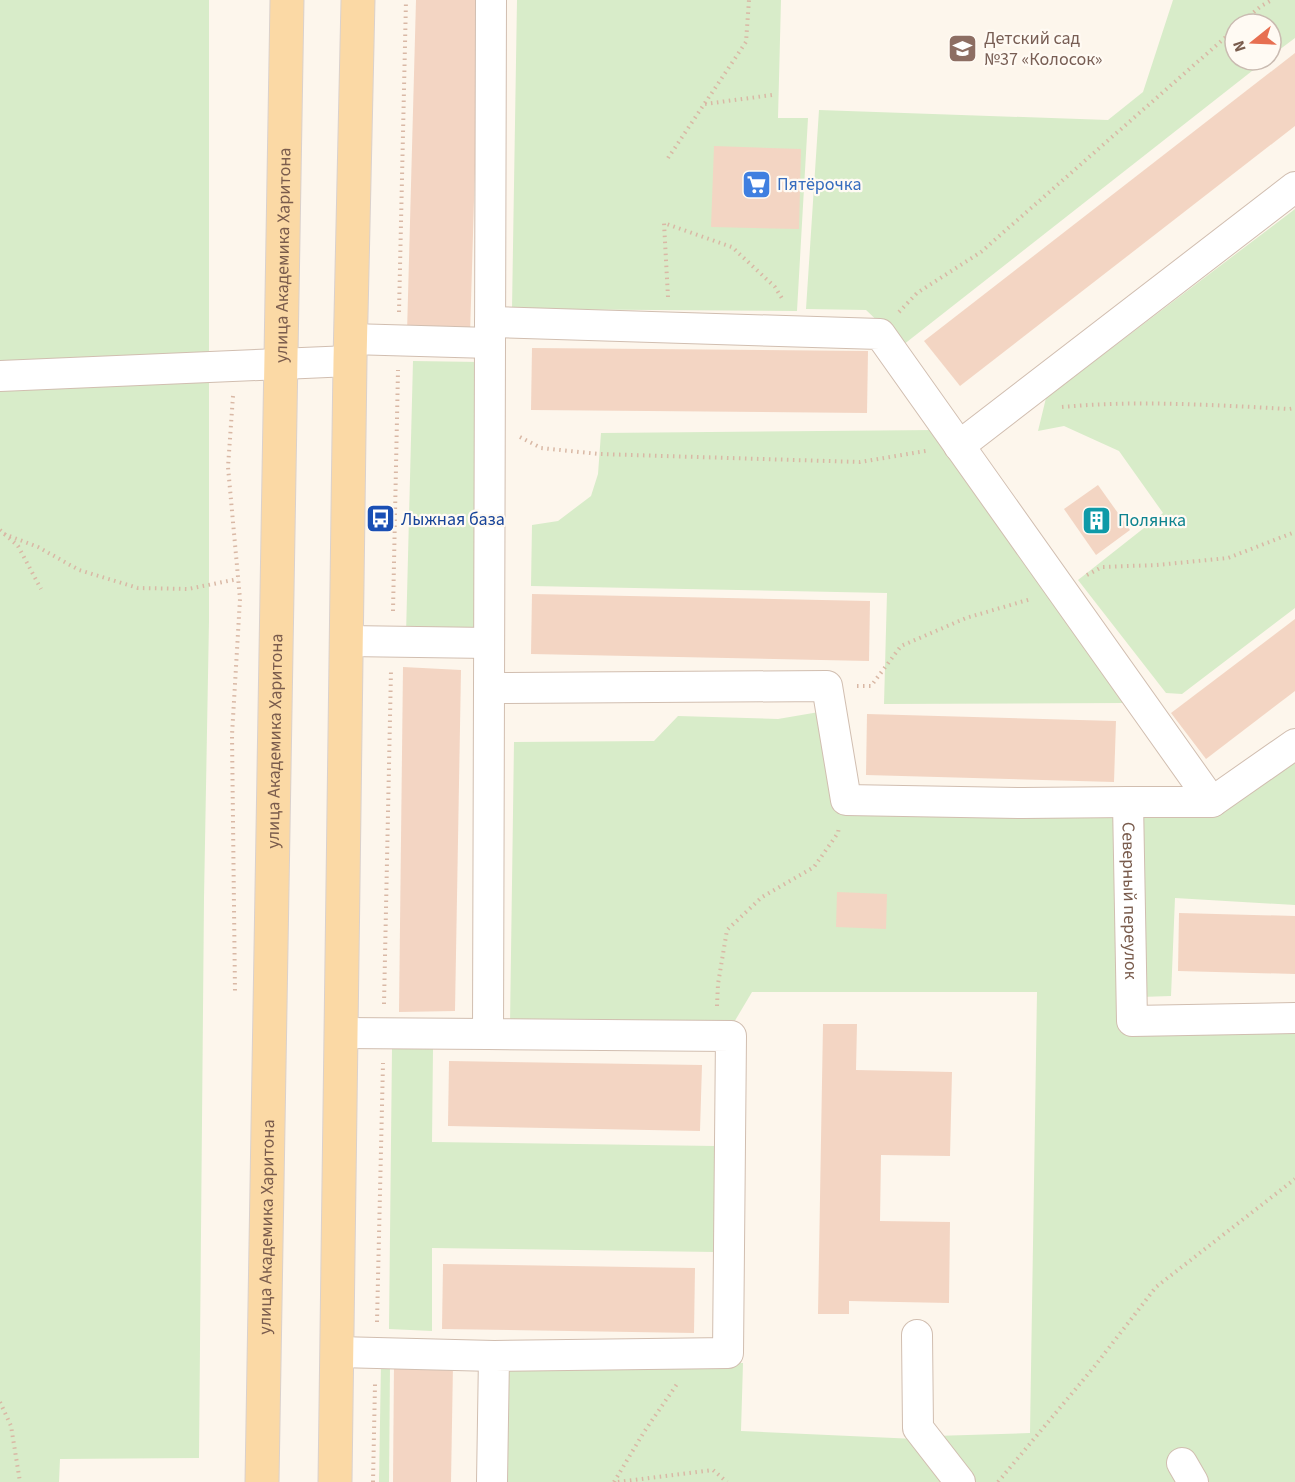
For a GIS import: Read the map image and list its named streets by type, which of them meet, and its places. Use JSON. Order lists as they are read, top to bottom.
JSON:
{
  "streets": {
    "main road": ["улица Академика Харитона"],
    "street": ["Северный переулок"]
  },
  "places": {
    "school or university": ["Детский сад №37 «Колосок»"],
    "supermarket": ["Пятёрочка"],
    "bus stop": ["Лыжная база"],
    "building": ["Полянка"]
  },
  "north": "left"
}
